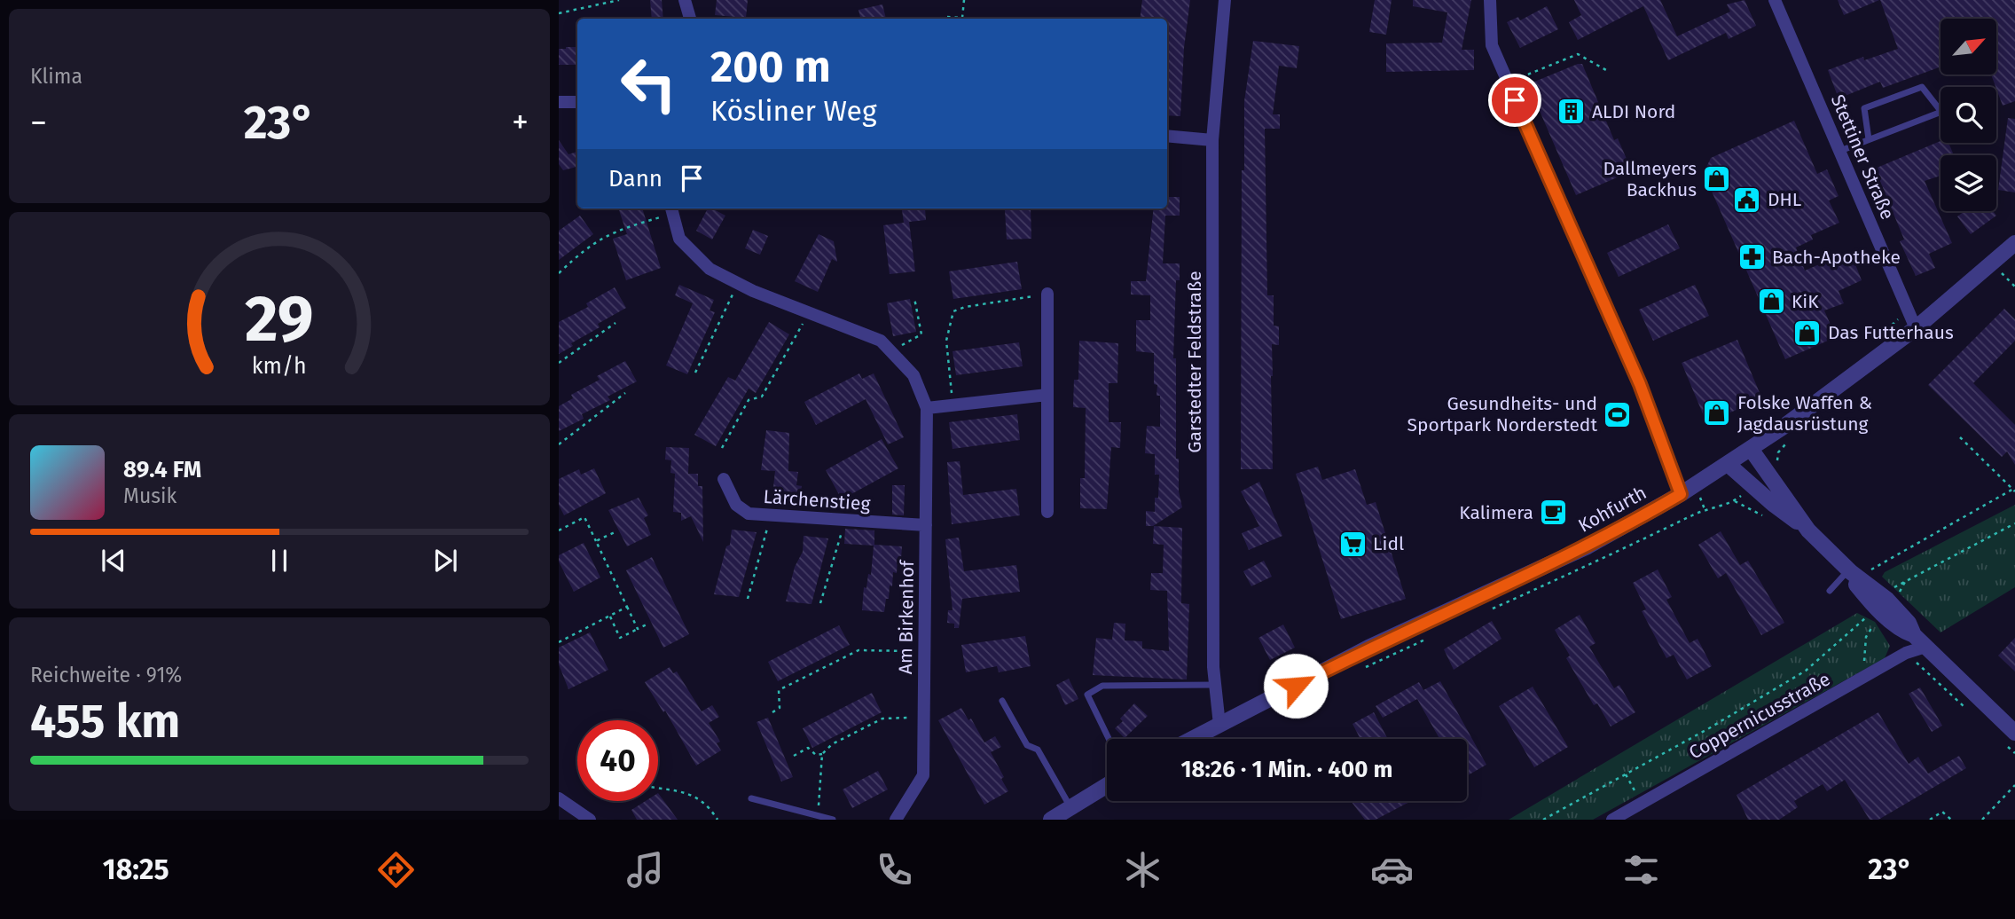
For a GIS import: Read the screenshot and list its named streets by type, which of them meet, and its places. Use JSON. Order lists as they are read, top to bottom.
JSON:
{
  "streets": {
    "street": [
      "Stettiner Straße",
      "Garstedter Feldstraße",
      "Lärchenstieg",
      "Kohfurth",
      "Am Birkenhof",
      "Coppernicusstraße"
    ]
  },
  "crossings": [
    ["Stettiner Straße", "Kohfurth"],
    ["Garstedter Feldstraße", "Kohfurth"],
    ["Lärchenstieg", "Am Birkenhof"]
  ],
  "places": {
    "building": ["ALDI Nord"],
    "shop": [
      "Dallmeyers Backhus",
      "KiK",
      "Das Futterhaus",
      "Folske Waffen & Jagdausrüstung"
    ],
    "public building": ["DHL"],
    "pharmacy": ["Bach-Apotheke"],
    "sports": ["Gesundheits- und Sportpark Norderstedt"],
    "cafe": ["Kalimera"],
    "supermarket": ["Lidl"]
  },
  "north": "top right",
  "page": {
    "tile": [
      "Klima",
      ["Reichweite · 91%", "455 km"]
    ],
    "turn": ["200 m", "Kösliner Weg"],
    "heat": ["−", "23°", "+"],
    "then": "Dann",
    "song": ["89.4 FM", "Musik"],
    "limit": "40",
    "trip": "18:26 · 1 Min. · 400 m",
    "tabs": ["18:25", "23°"],
    "gauge": ["29", "km/h"]
  }
}
